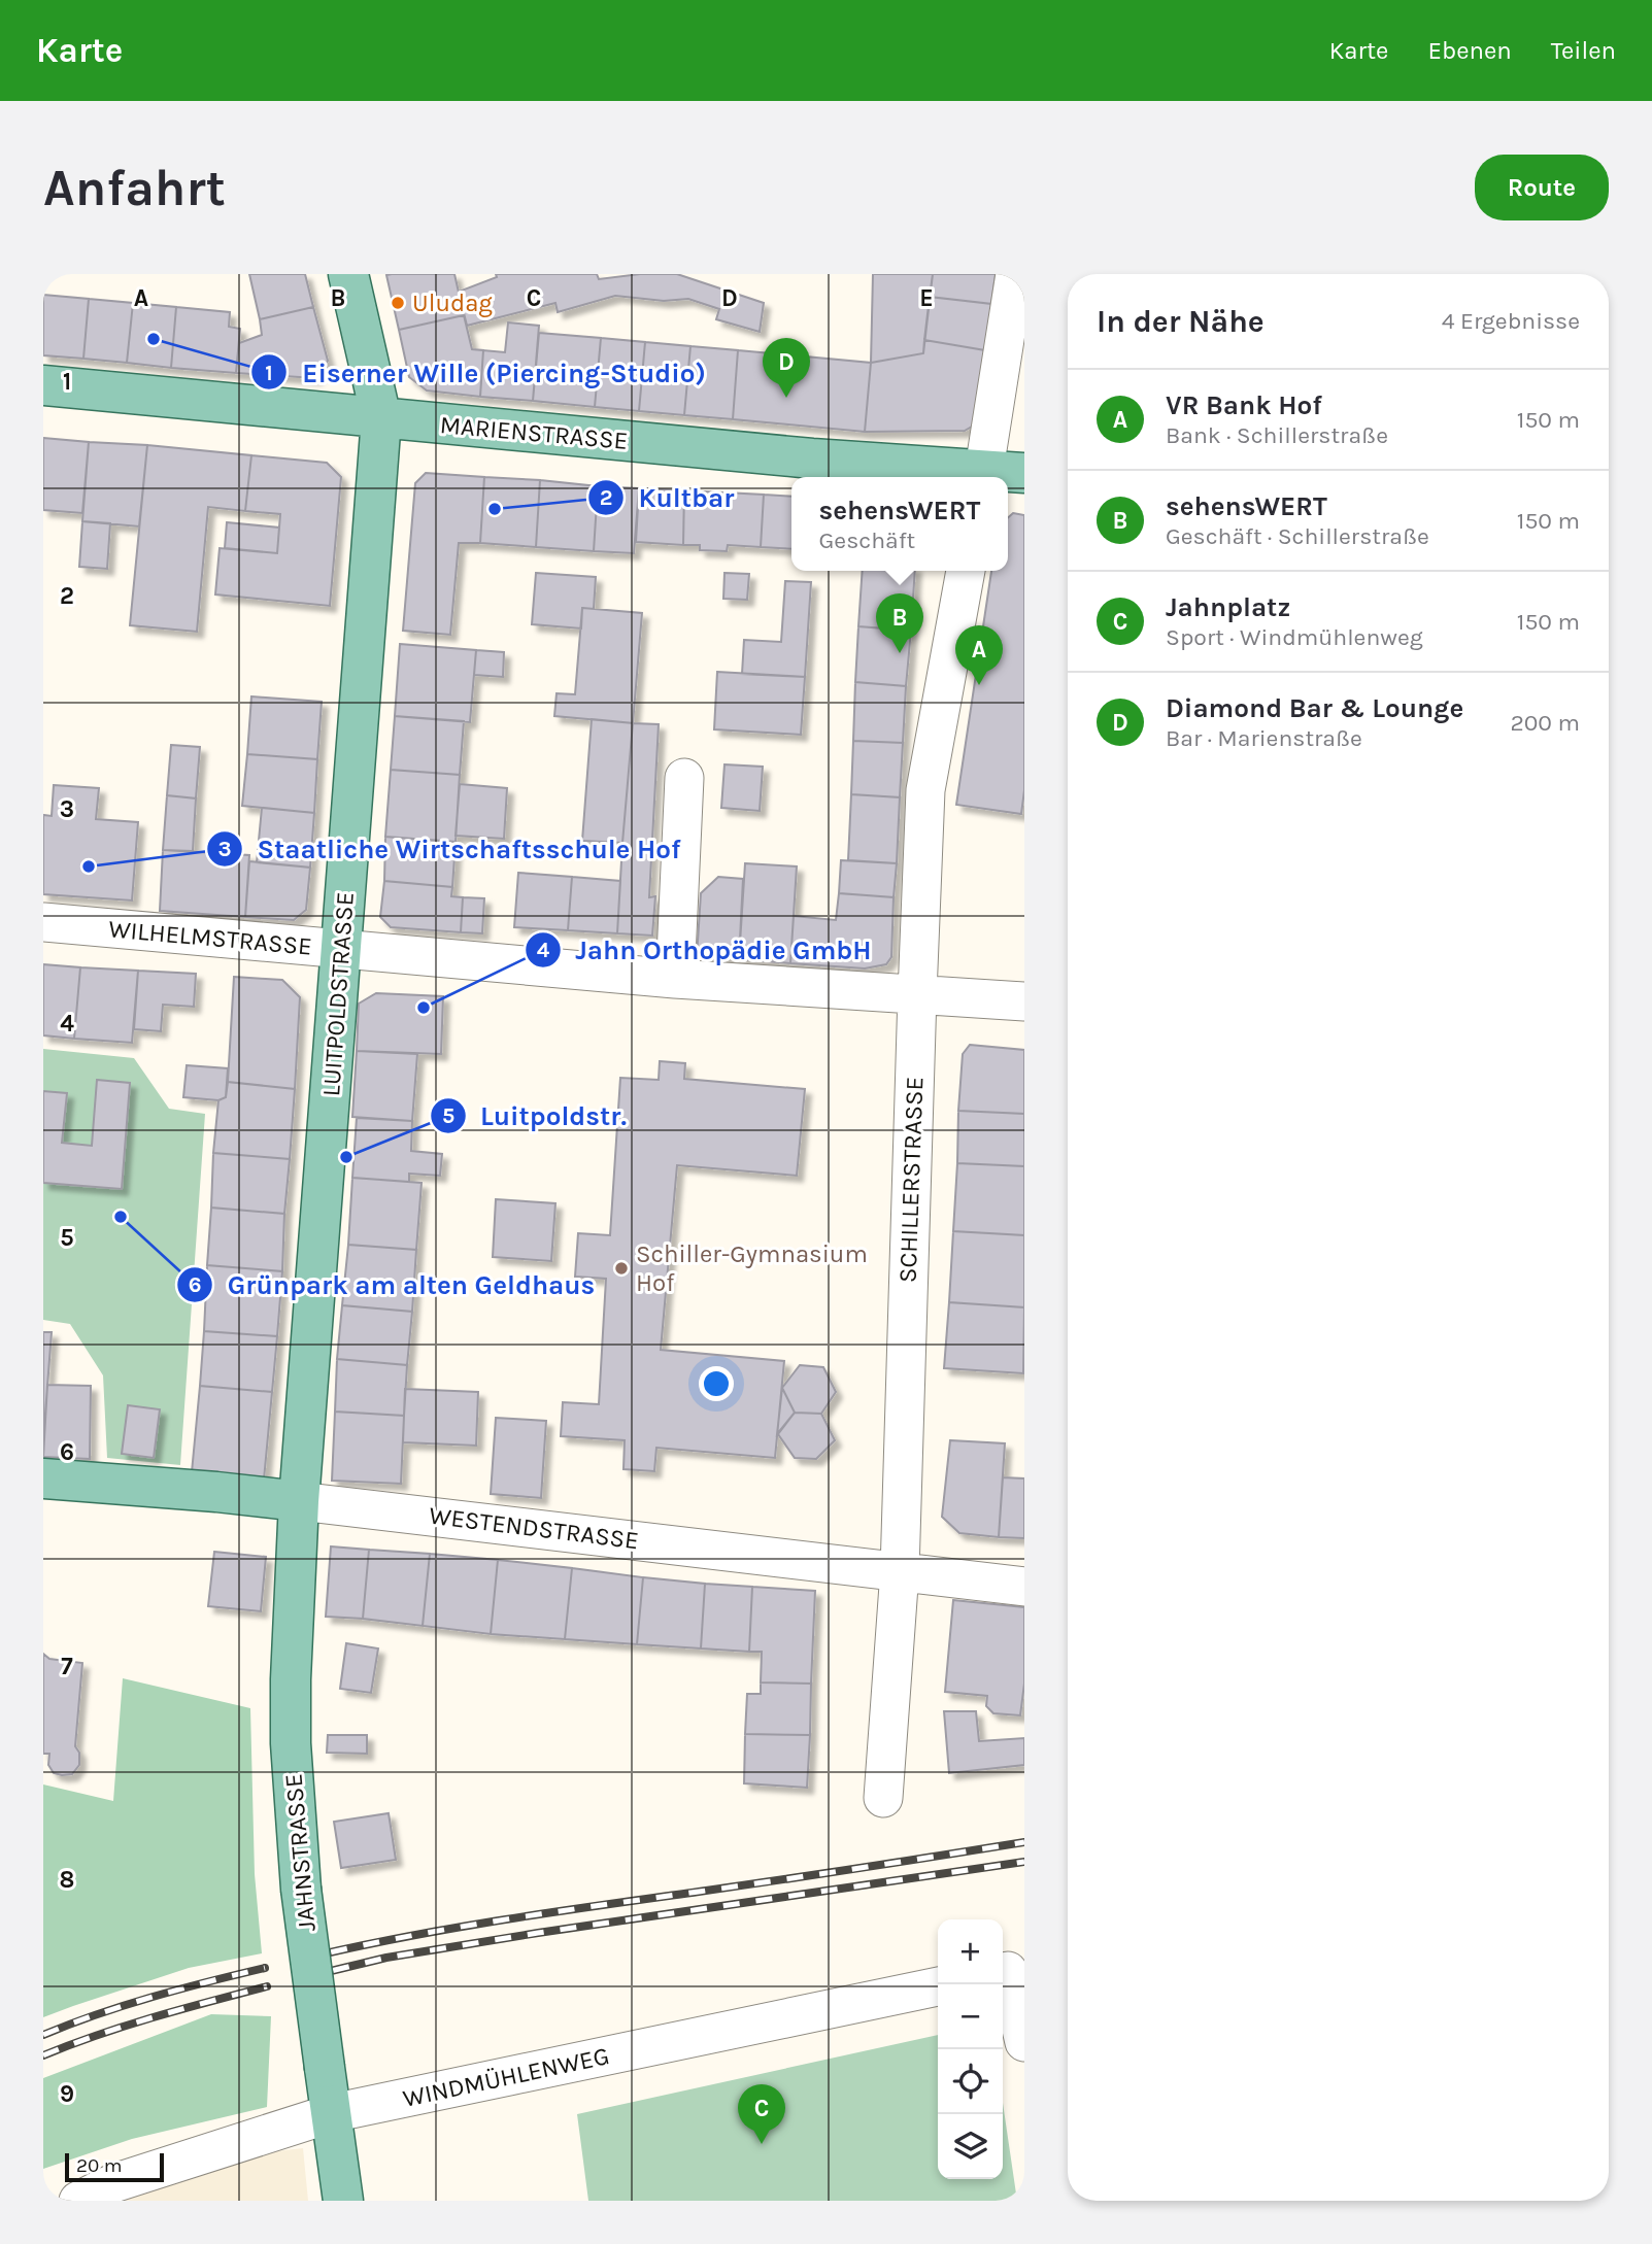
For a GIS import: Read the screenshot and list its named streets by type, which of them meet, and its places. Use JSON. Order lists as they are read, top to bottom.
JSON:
{
  "streets": {
    "main road": [
      "MARIENSTRASSE",
      "LUITPOLDSTRASSE",
      "WESTENDSTRASSE",
      "JAHNSTRASSE"
    ],
    "street": ["WILHELMSTRASSE", "SCHILLERSTRASSE", "WINDMÜHLENWEG"]
  },
  "crossings": [
    ["MARIENSTRASSE", "LUITPOLDSTRASSE"],
    ["WILHELMSTRASSE", "LUITPOLDSTRASSE"],
    ["WILHELMSTRASSE", "SCHILLERSTRASSE"],
    ["LUITPOLDSTRASSE", "WESTENDSTRASSE"],
    ["LUITPOLDSTRASSE", "JAHNSTRASSE"],
    ["SCHILLERSTRASSE", "WESTENDSTRASSE"],
    ["WESTENDSTRASSE", "JAHNSTRASSE"],
    ["JAHNSTRASSE", "WINDMÜHLENWEG"]
  ],
  "places": [
    "Uludag",
    "Eiserner Wille (Piercing-Studio)",
    "Kultbar",
    "Staatliche Wirtschaftsschule Hof",
    "Jahn Orthopädie GmbH",
    "Luitpoldstr.",
    "Grünpark am alten Geldhaus",
    "Schiller-Gymnasium Hof"
  ],
  "scale_bar": "20 m",
  "page": {
    "header": "Karte",
    "nav": ["Karte", "Ebenen", "Teilen"],
    "buttons": "Route",
    "title": "Anfahrt",
    "heading": ["In der Nähe", "4 Ergebnisse"],
    "pins": [
      "D",
      "B",
      "A",
      "C"
    ],
    "list": [
      {
        "mark": "A",
        "name": "VR Bank Hof",
        "note": "Bank · Schillerstraße",
        "value": "150 m"
      },
      {
        "mark": "B",
        "name": "sehensWERT",
        "note": "Geschäft · Schillerstraße",
        "value": "150 m"
      },
      {
        "mark": "C",
        "name": "Jahnplatz",
        "note": "Sport · Windmühlenweg",
        "value": "150 m"
      },
      {
        "mark": "D",
        "name": "Diamond Bar & Lounge",
        "note": "Bar · Marienstraße",
        "value": "200 m"
      }
    ],
    "popup": ["sehensWERT", "Geschäft"],
    "map_buttons": ["+", "−"],
    "scale": "20 m"
  },
  "grid": {
    "columns": [
      "A",
      "B",
      "C",
      "D",
      "E"
    ],
    "rows": [
      "1",
      "2",
      "3",
      "4",
      "5",
      "6",
      "7",
      "8",
      "9"
    ]
  }
}
